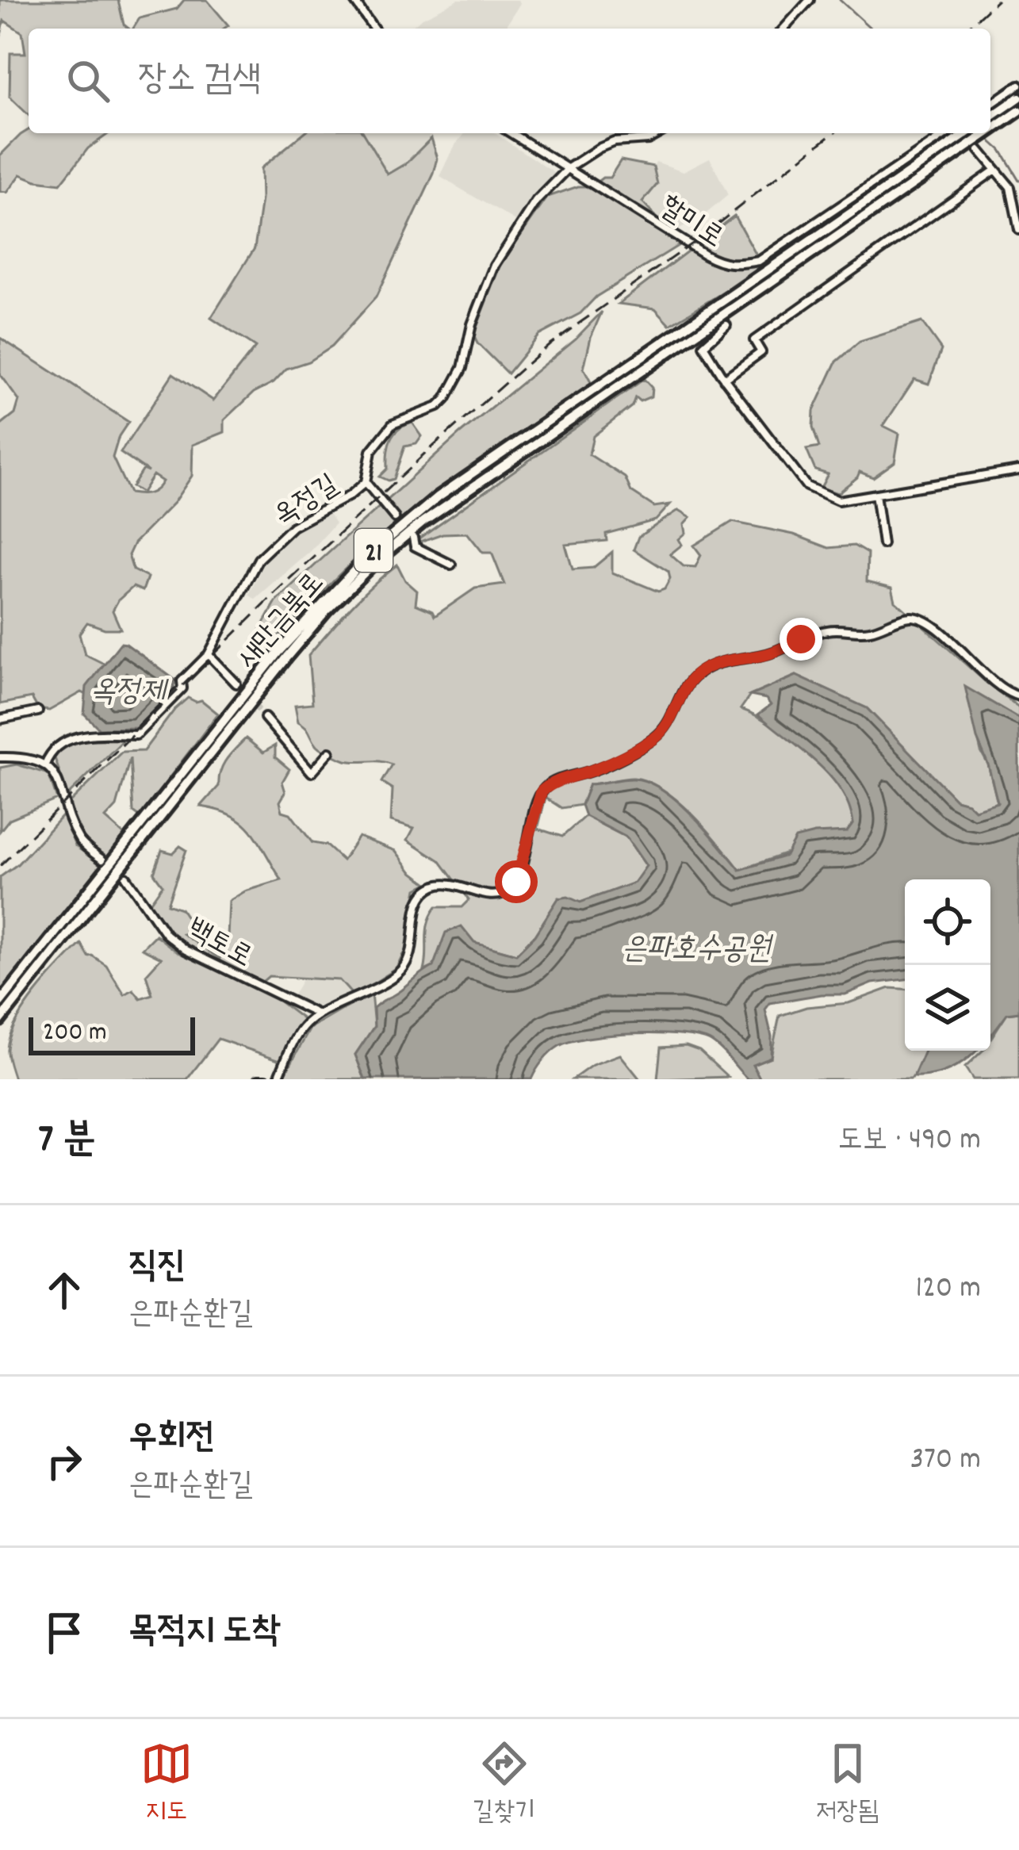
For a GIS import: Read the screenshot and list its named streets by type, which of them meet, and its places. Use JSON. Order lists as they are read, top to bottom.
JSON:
{
  "streets": {
    "highway": ["21", "새만금북로"],
    "street": ["할미로", "옥정길", "백토로"]
  },
  "crossings": [
    ["할미로", "옥정길"],
    ["21", "새만금북로"],
    ["21", "백토로"],
    ["새만금북로", "백토로"]
  ],
  "water": ["옥정제", "은파호수공원"],
  "scale_bar": "200 m",
  "page": {
    "search": "장소 검색",
    "scale": "200 m",
    "heading": ["7 분", "도보 · 490 m"],
    "list": [
      ["직진", "은파순환길", "120 m"],
      ["우회전", "은파순환길", "370 m"],
      "목적지 도착"
    ],
    "nav": ["지도", "길찾기", "저장됨"]
  }
}
